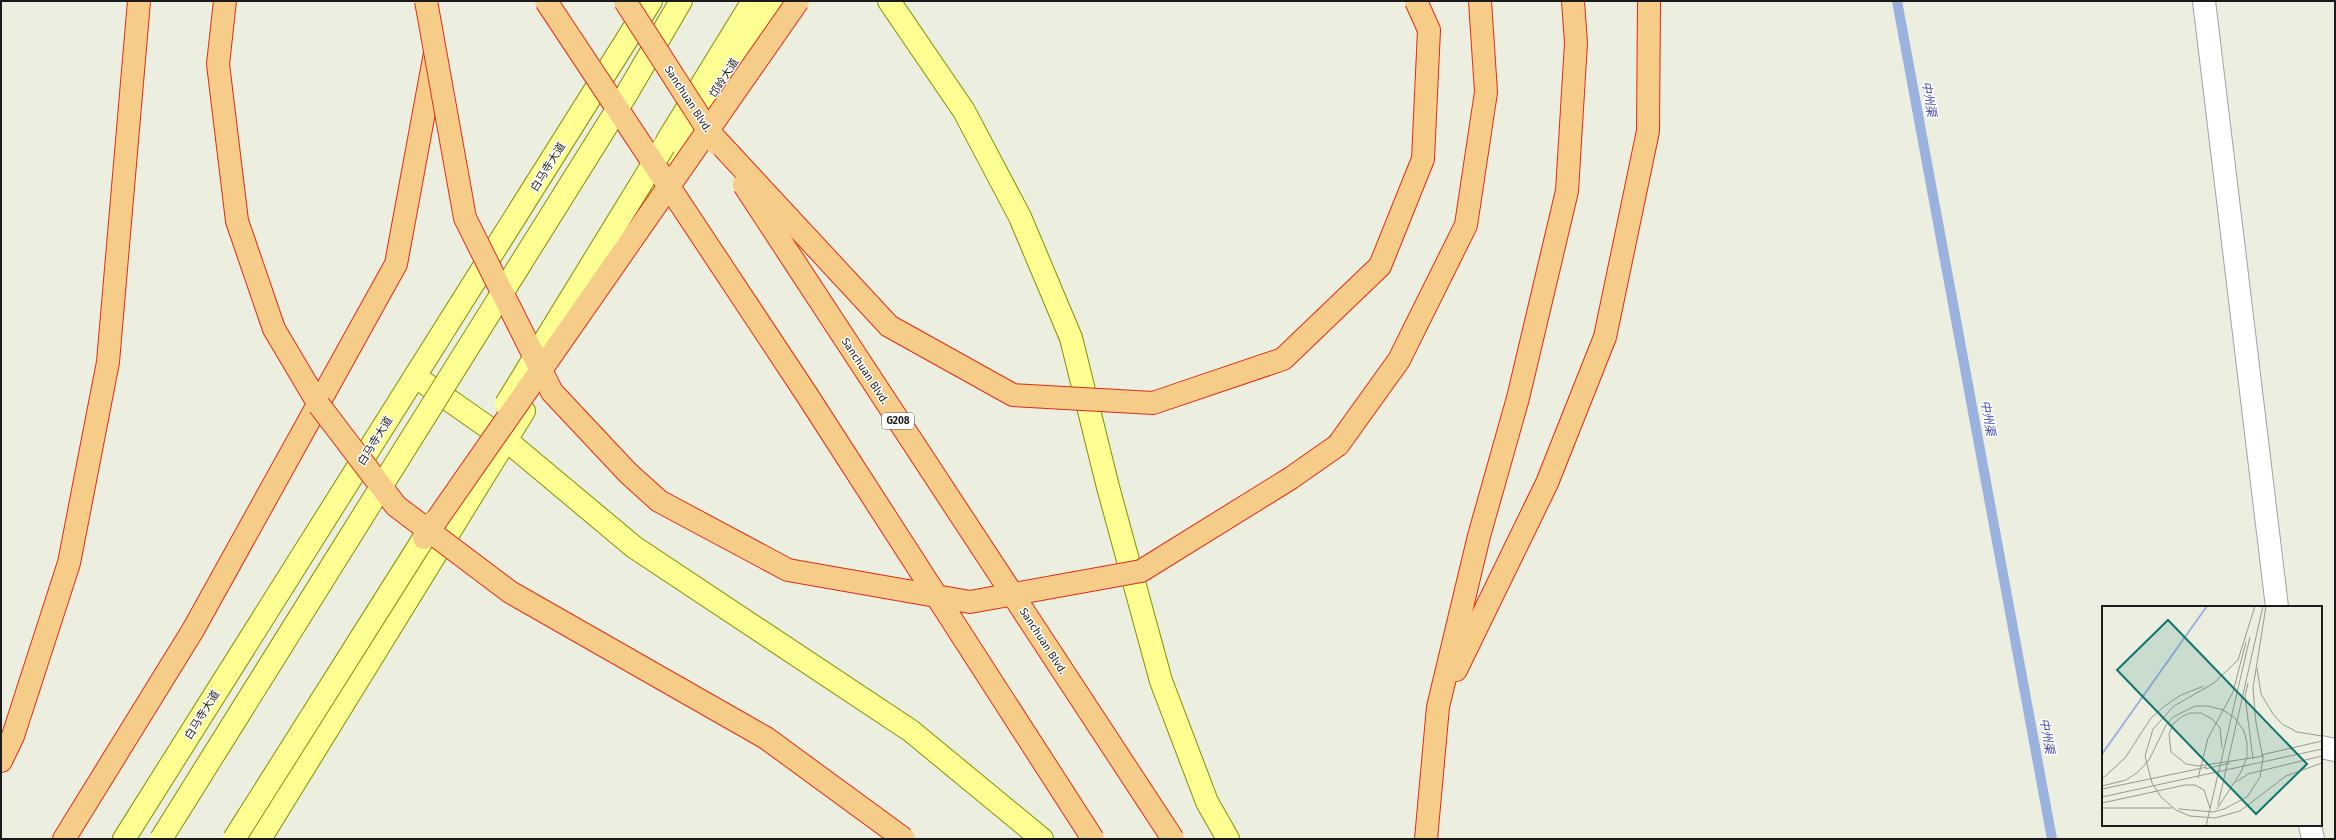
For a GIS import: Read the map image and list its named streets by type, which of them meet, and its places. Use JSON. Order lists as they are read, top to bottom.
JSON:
{
  "streets": {
    "highway": ["Sanchuan Blvd.", "G208"],
    "main road": ["邙岭大道", "白马寺大道"]
  },
  "water": ["中州渠"]
}
